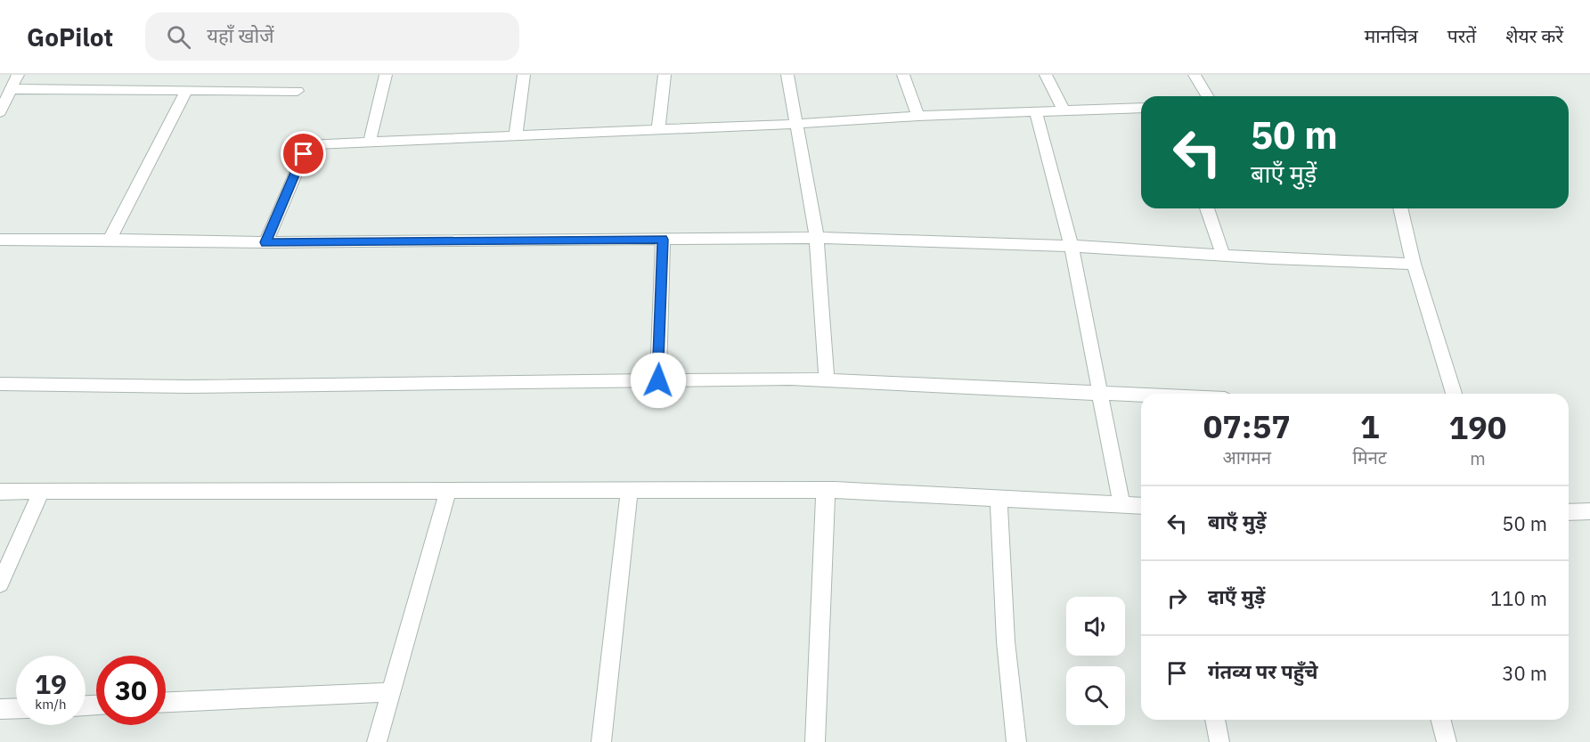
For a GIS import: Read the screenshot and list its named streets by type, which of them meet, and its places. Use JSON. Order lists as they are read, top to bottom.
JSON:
{
  "page": {
    "header": "GoPilot",
    "search": "यहाँ खोजें",
    "nav": ["मानचित्र", "परतें", "शेयर करें"],
    "turn": ["50 m", "बाएँ मुड़ें"],
    "eta": [
      "07:57",
      "आगमन",
      "1",
      "मिनट",
      "190",
      "m"
    ],
    "list": [
      {
        "name": "बाएँ मुड़ें",
        "value": "50 m"
      },
      {
        "name": "दाएँ मुड़ें",
        "value": "110 m"
      },
      {
        "name": "गंतव्य पर पहुँचे",
        "value": "30 m"
      }
    ],
    "speed": "19 km/h",
    "limit": "30"
  }
}
